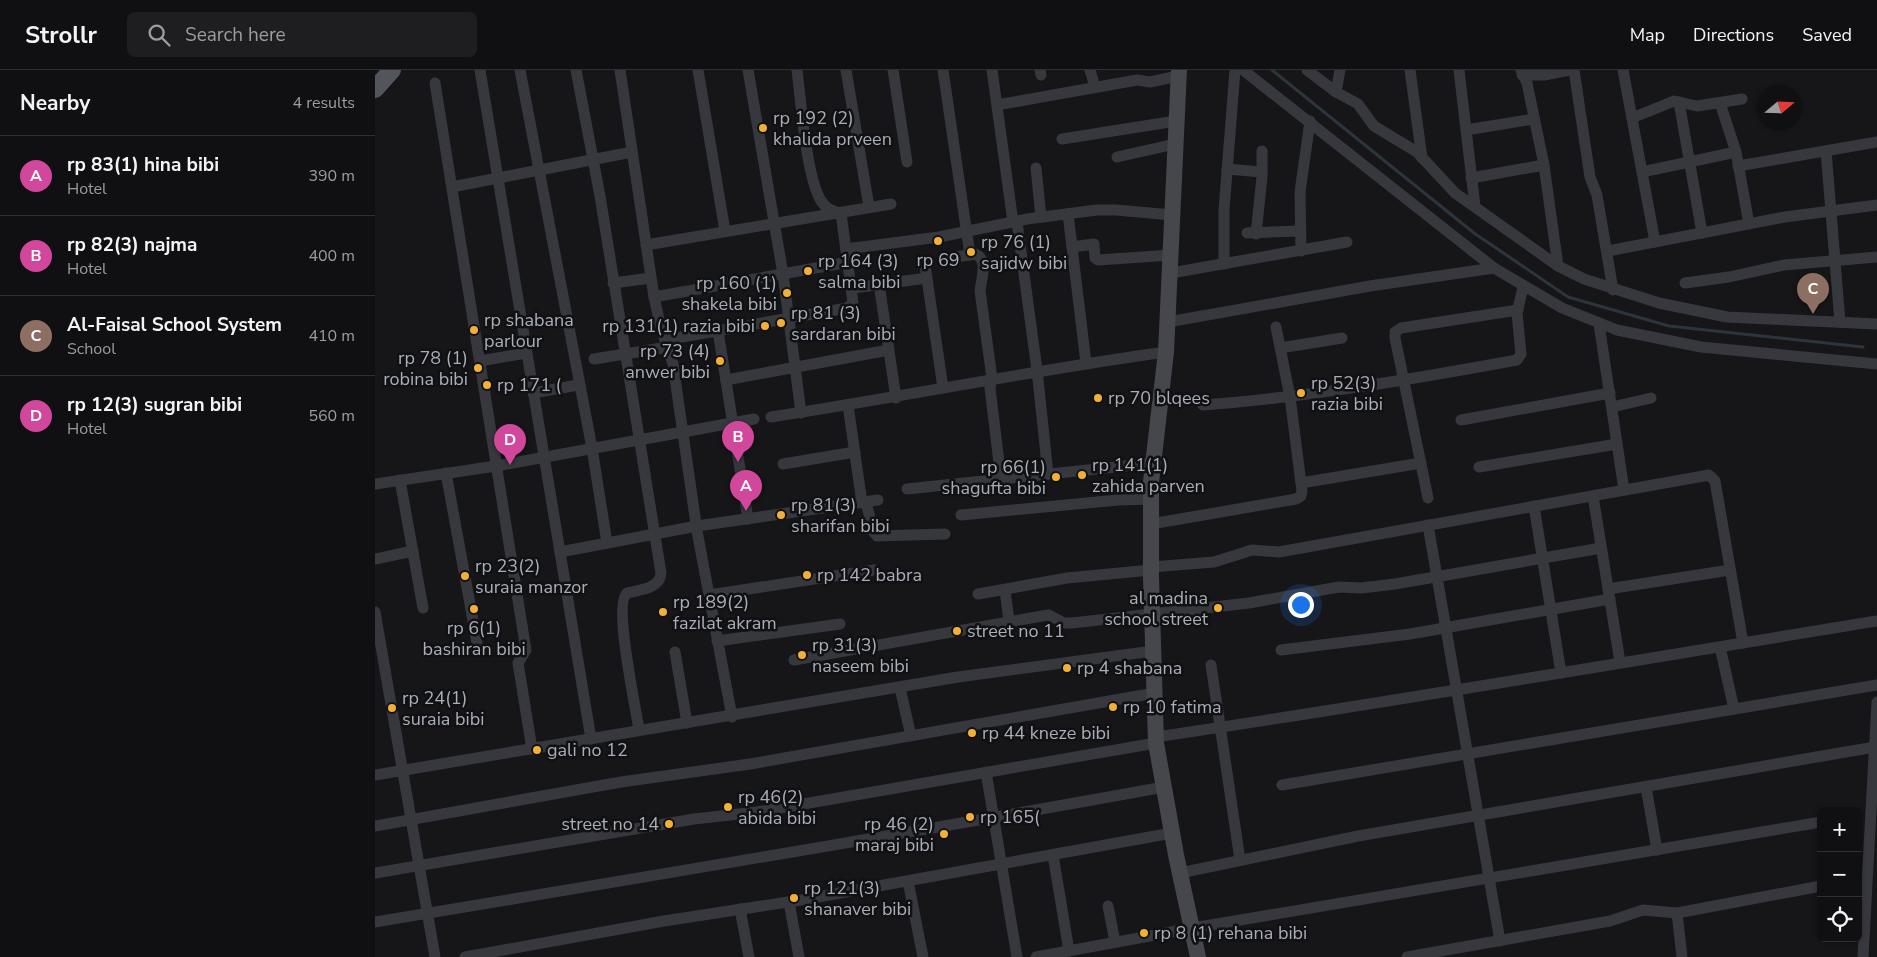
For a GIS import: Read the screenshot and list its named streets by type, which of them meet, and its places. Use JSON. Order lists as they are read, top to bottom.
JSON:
{
  "places": [
    "rp 192 (2) khalida prveen",
    "rp 69",
    "rp 76 (1) sajidw bibi",
    "rp 164 (3) salma bibi",
    "rp 160 (1) shakela bibi",
    "rp 81 (3) sardaran bibi",
    "rp 131(1) razia bibi",
    "rp shabana parlour",
    "rp 73 (4) anwer bibi",
    "rp 78 (1) robina bibi",
    "rp 171 (",
    "rp 52(3) razia bibi",
    "rp 70 blqees",
    "rp 141(1) zahida parven",
    "rp 66(1) shagufta bibi",
    "rp 81(3) sharifan bibi",
    "rp 142 babra",
    "rp 23(2) suraia manzor",
    "al madina school street",
    "rp 6(1) bashiran bibi",
    "rp 189(2) fazilat akram",
    "street no 11",
    "rp 31(3) naseem bibi",
    "rp 4 shabana",
    "rp 10 fatima",
    "rp 24(1) suraia bibi",
    "rp 44 kneze bibi",
    "gali no 12",
    "rp 46(2) abida bibi",
    "rp 165(",
    "street no 14",
    "rp 46 (2) maraj bibi",
    "rp 121(3) shanaver bibi",
    "rp 8 (1) rehana bibi"
  ],
  "north": "right",
  "page": {
    "header": "Strollr",
    "search": "Search here",
    "nav": ["Map", "Directions", "Saved"],
    "heading": ["Nearby", "4 results"],
    "list": [
      {
        "mark": "A",
        "name": "rp 83(1) hina bibi",
        "note": "Hotel",
        "value": "390 m"
      },
      {
        "mark": "B",
        "name": "rp 82(3) najma",
        "note": "Hotel",
        "value": "400 m"
      },
      {
        "mark": "C",
        "name": "Al-Faisal School System",
        "note": "School",
        "value": "410 m"
      },
      {
        "mark": "D",
        "name": "rp 12(3) sugran bibi",
        "note": "Hotel",
        "value": "560 m"
      }
    ],
    "pins": [
      "C",
      "B",
      "D",
      "A"
    ],
    "map_buttons": ["+", "−"]
  }
}
